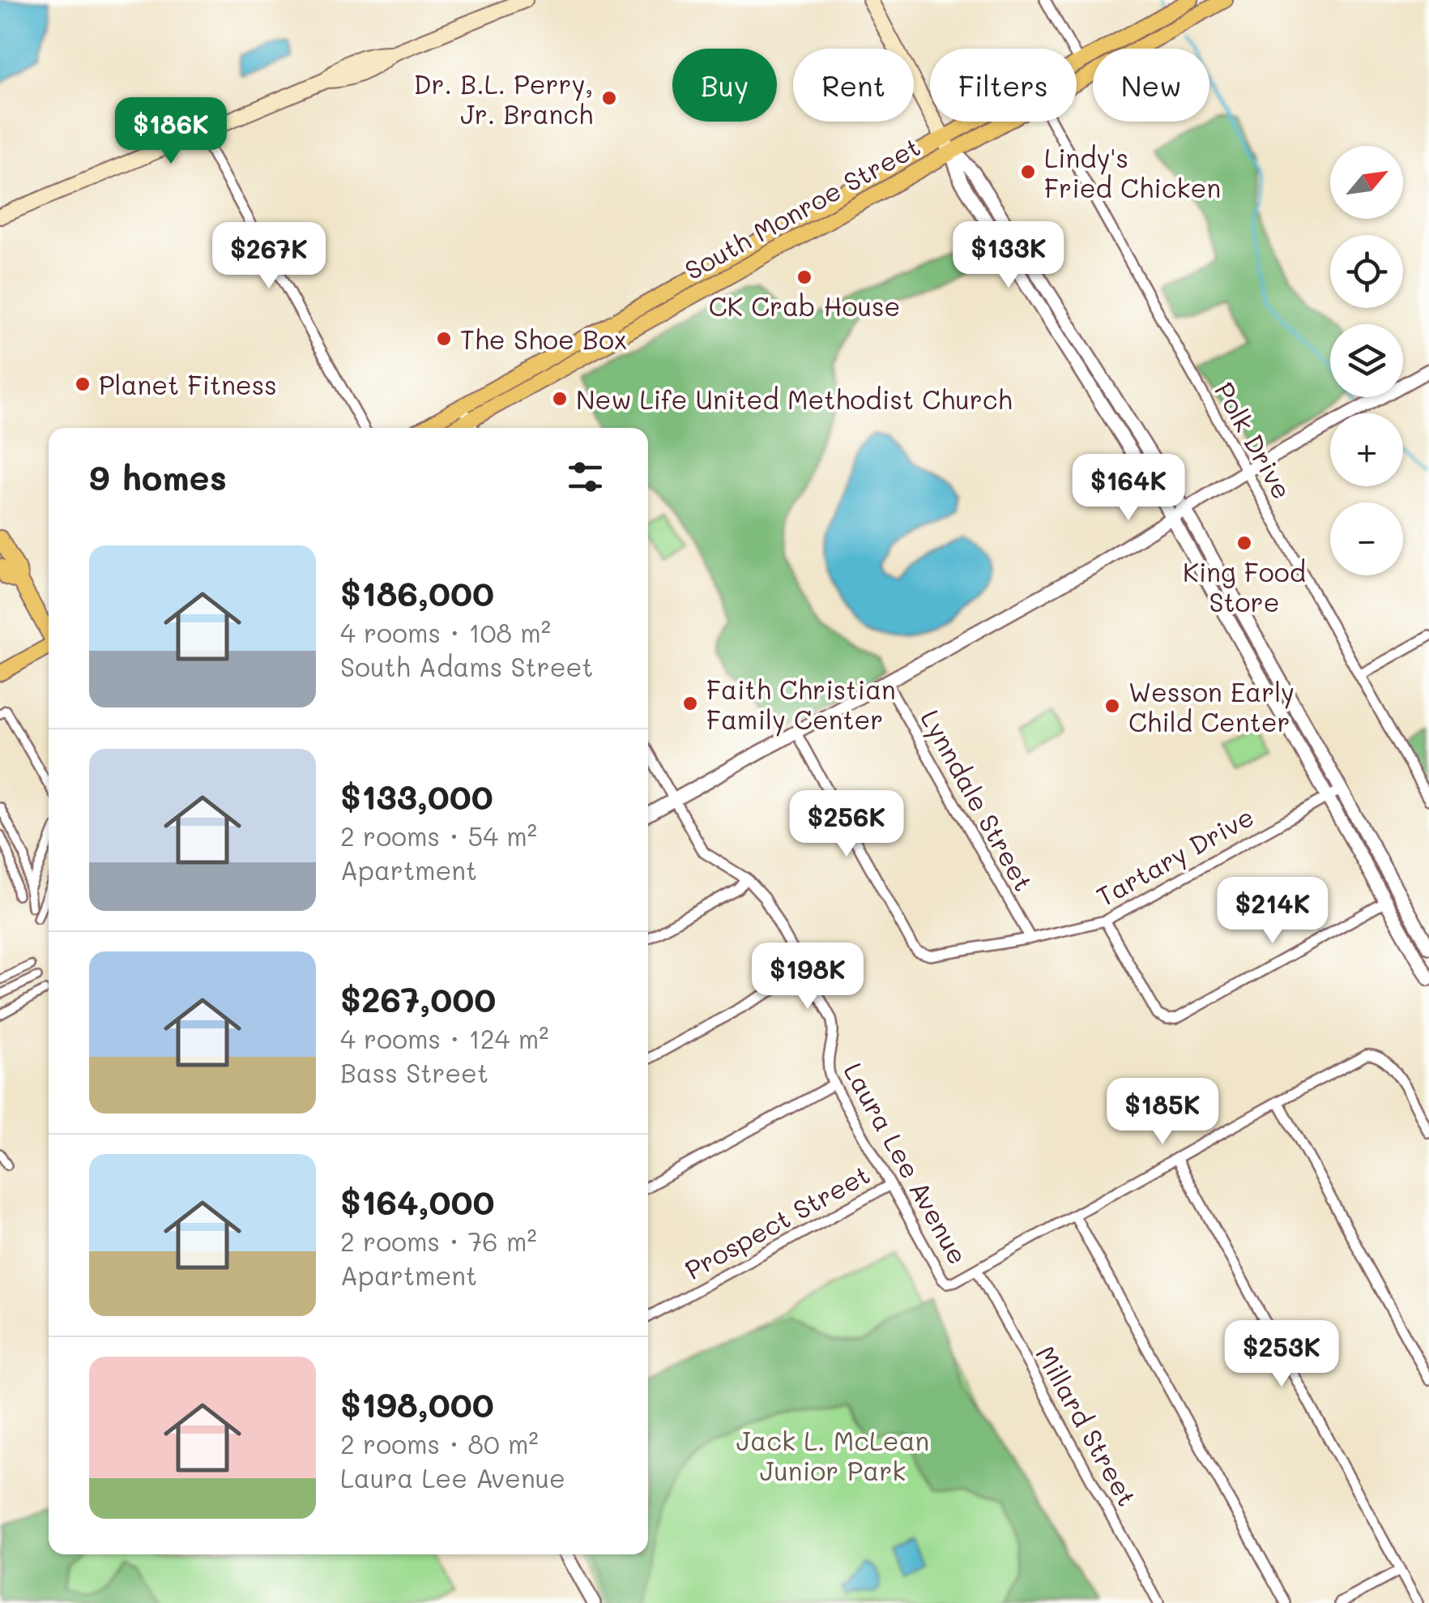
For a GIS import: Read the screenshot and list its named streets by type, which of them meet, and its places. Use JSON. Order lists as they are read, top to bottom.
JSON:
{
  "streets": {
    "main road": ["South Monroe Street"],
    "street": [
      "Polk Drive",
      "Lynndale Street",
      "Tartary Drive",
      "Laura Lee Avenue",
      "Prospect Street",
      "Millard Street"
    ]
  },
  "crossings": [
    ["Lynndale Street", "Tartary Drive"],
    ["Laura Lee Avenue", "Prospect Street"],
    ["Laura Lee Avenue", "Millard Street"]
  ],
  "parks": ["Jack L. McLean Junior Park"],
  "places": [
    "Dr. B.L. Perry, Jr. Branch",
    "Lindy's Fried Chicken",
    "CK Crab House",
    "The Shoe Box",
    "Planet Fitness",
    "New Life United Methodist Church",
    "King Food Store",
    "Faith Christian Family Center",
    "Wesson Early Child Center"
  ],
  "north": "top right",
  "page": {
    "chip": [
      "Buy",
      "Rent",
      "Filters",
      "New"
    ],
    "price": [
      "$186K",
      "$133K",
      "$267K",
      "$164K",
      "$256K",
      "$214K",
      "$198K",
      "$185K",
      "$253K"
    ],
    "map_buttons": ["+", "−"],
    "heading": "9 homes",
    "list": [
      {
        "name": "$186,000",
        "note": "4 rooms · 108 m² · South Adams Street"
      },
      {
        "name": "$133,000",
        "note": "2 rooms · 54 m² · Apartment"
      },
      {
        "name": "$267,000",
        "note": "4 rooms · 124 m² · Bass Street"
      },
      {
        "name": "$164,000",
        "note": "2 rooms · 76 m² · Apartment"
      },
      {
        "name": "$198,000",
        "note": "2 rooms · 80 m² · Laura Lee Avenue"
      }
    ]
  }
}
